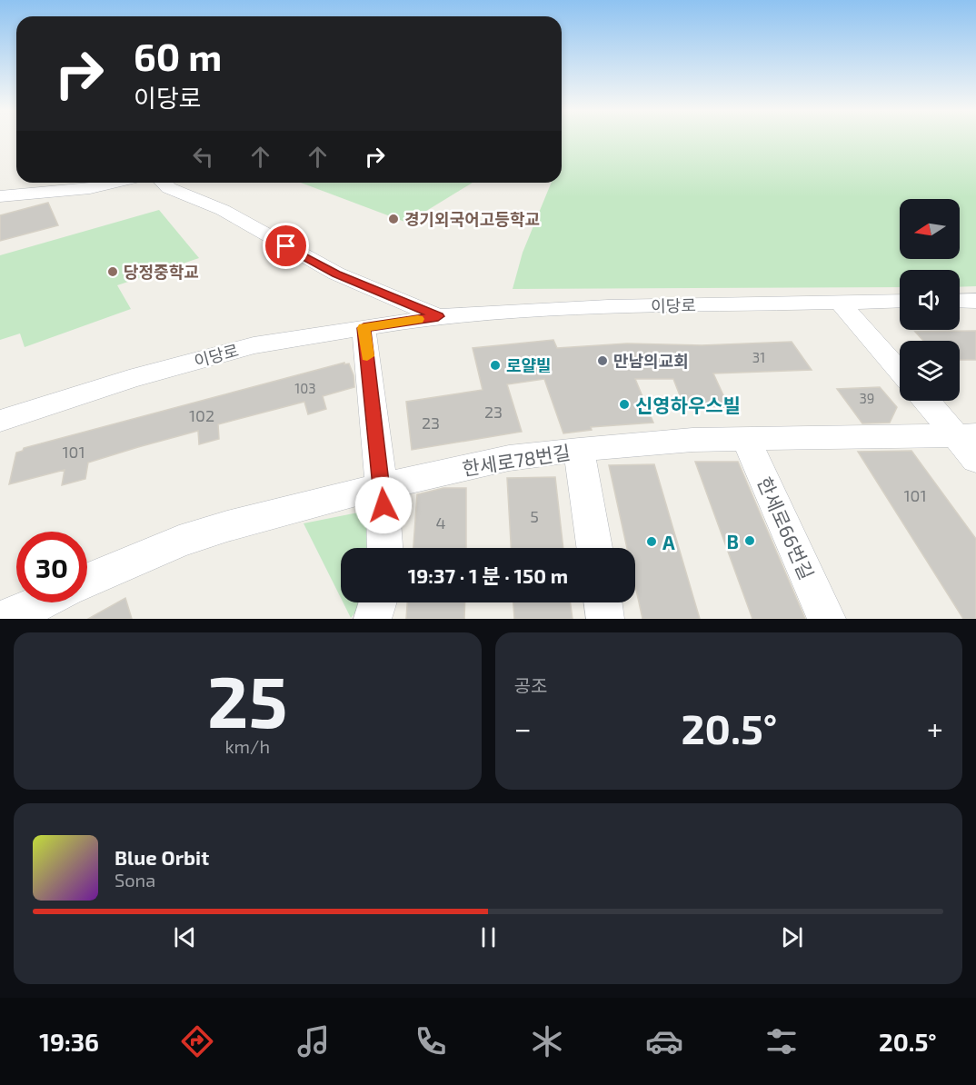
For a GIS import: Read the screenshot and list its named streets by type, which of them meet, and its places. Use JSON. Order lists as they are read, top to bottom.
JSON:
{
  "streets": {
    "street": ["이당로", "한세로78번길", "한세로66번길"]
  },
  "crossings": [
    ["한세로78번길", "한세로66번길"]
  ],
  "places": [
    "경기외국어고등학교",
    "당정중학교",
    "만남의교회",
    "로얄빌",
    "신영하우스빌",
    "B",
    "A"
  ],
  "house_numbers": [
    "31",
    "103",
    "39",
    "23",
    "102",
    "23",
    "101",
    "101",
    "5",
    "4"
  ],
  "north": "left",
  "page": {
    "turn": ["60 m", "이당로"],
    "limit": "30",
    "trip": "19:37 · 1 분 · 150 m",
    "tile": [
      ["25", "km/h"],
      "공조"
    ],
    "heat": ["−", "20.5°", "+"],
    "song": ["Blue Orbit", "Sona"],
    "tabs": ["19:36", "20.5°"]
  }
}
